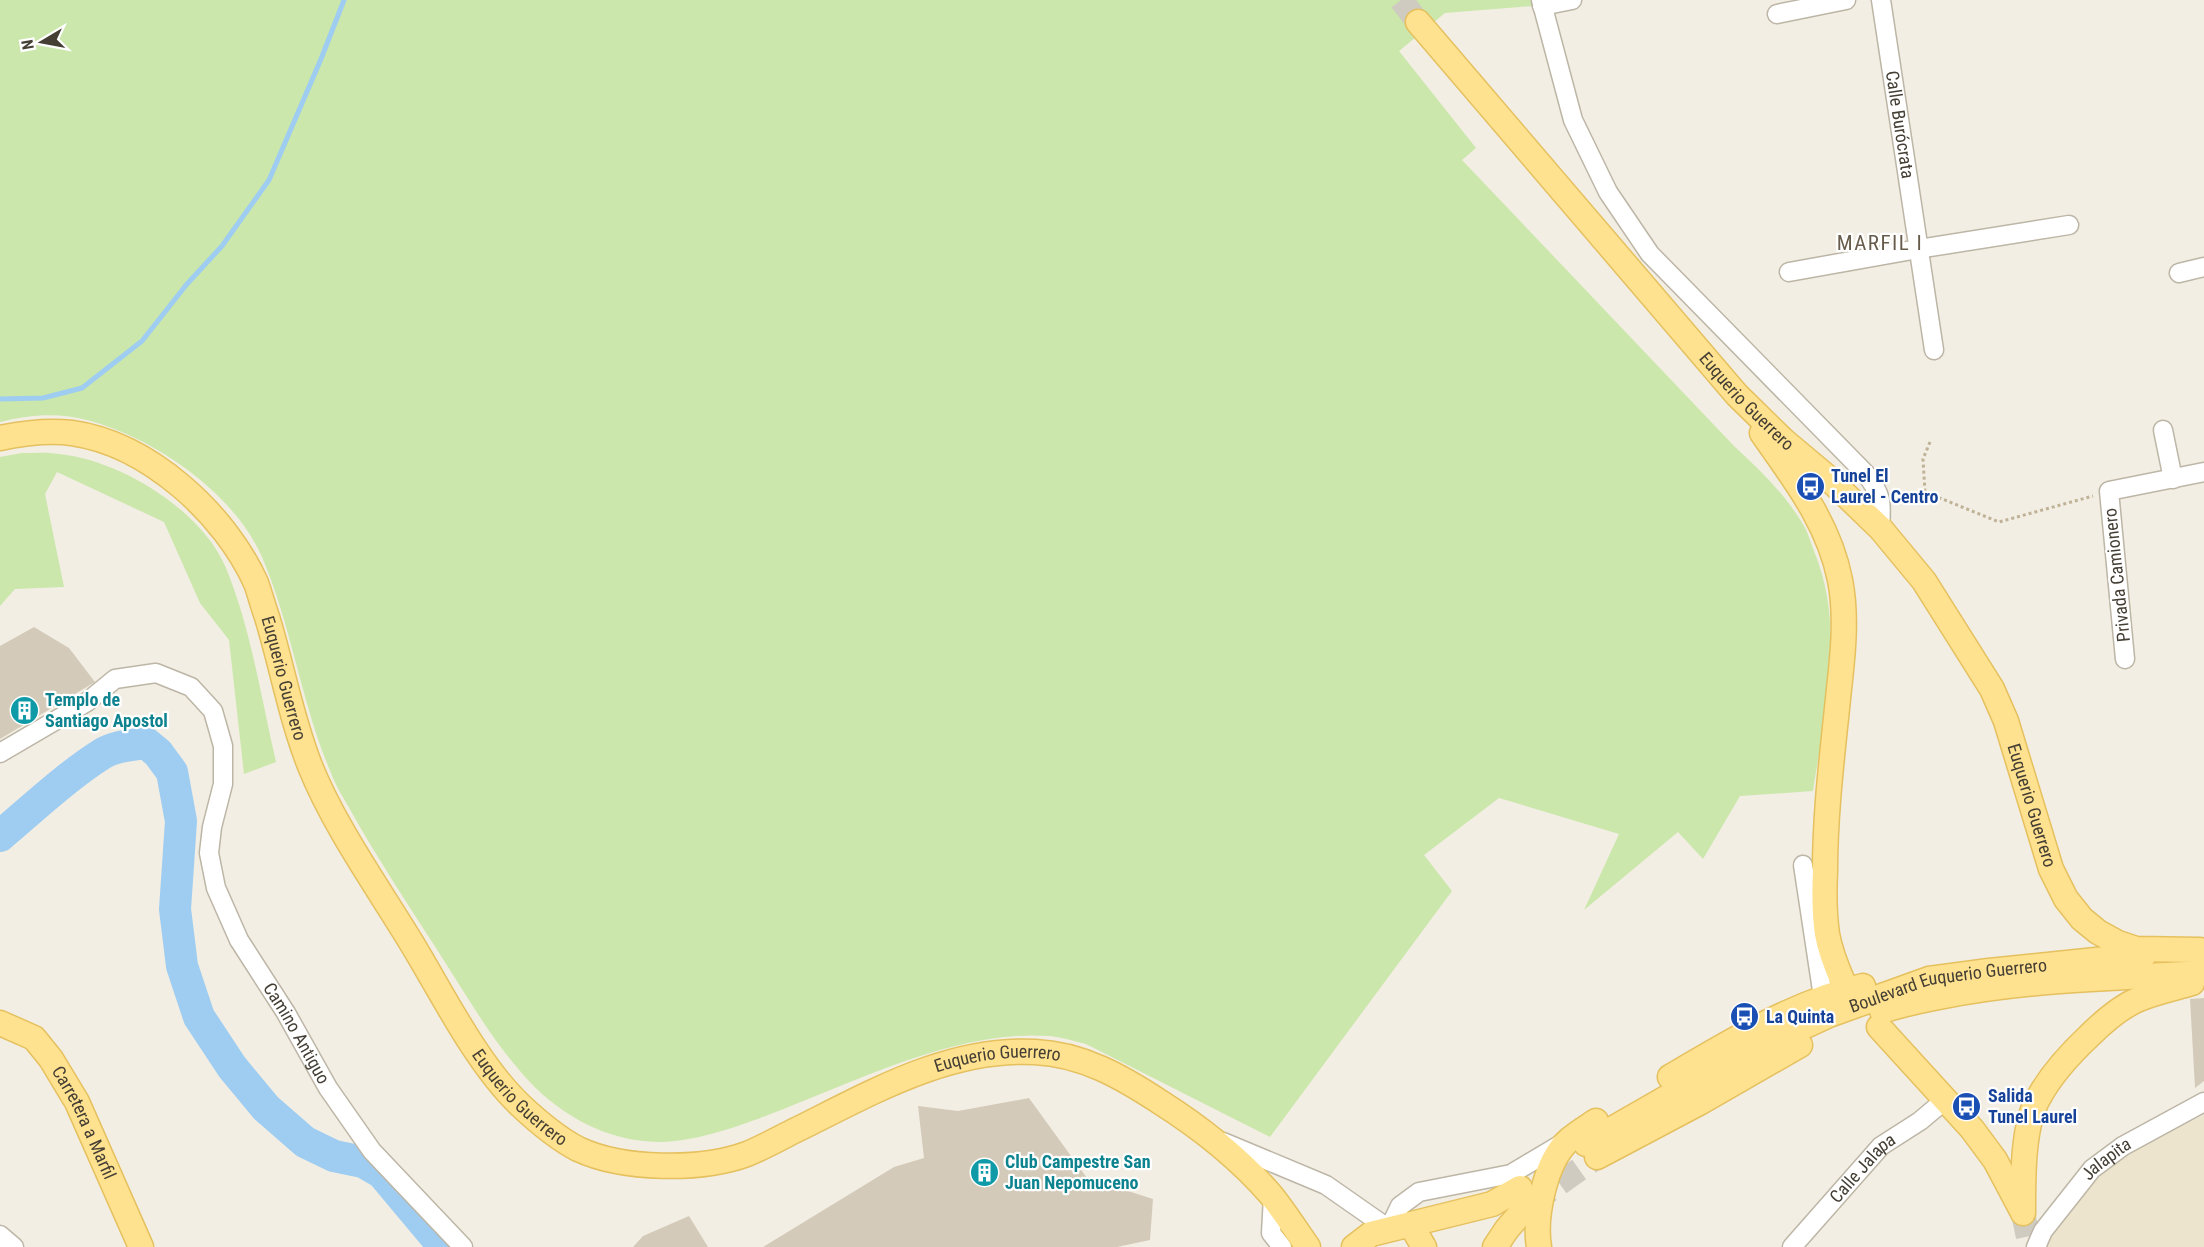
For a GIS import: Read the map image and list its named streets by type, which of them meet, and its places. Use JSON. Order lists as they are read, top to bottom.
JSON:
{
  "streets": {
    "main road": ["Euquerio Guerrero", "Boulevard Euquerio Guerrero", "Carretera a Marfil"],
    "street": [
      "Calle Burócrata",
      "Privada Camionero",
      "Camino Antiguo",
      "Jalapita",
      "Calle Jalapa"
    ]
  },
  "crossings": [
    ["Euquerio Guerrero", "Boulevard Euquerio Guerrero"]
  ],
  "districts": ["MARFIL I"],
  "places": {
    "bus stop": ["Tunel El Laurel - Centro", "La Quinta", "Salida Tunel Laurel"],
    "building": ["Templo de Santiago Apostol", "Club Campestre San Juan Nepomuceno"]
  },
  "north": "left"
}
